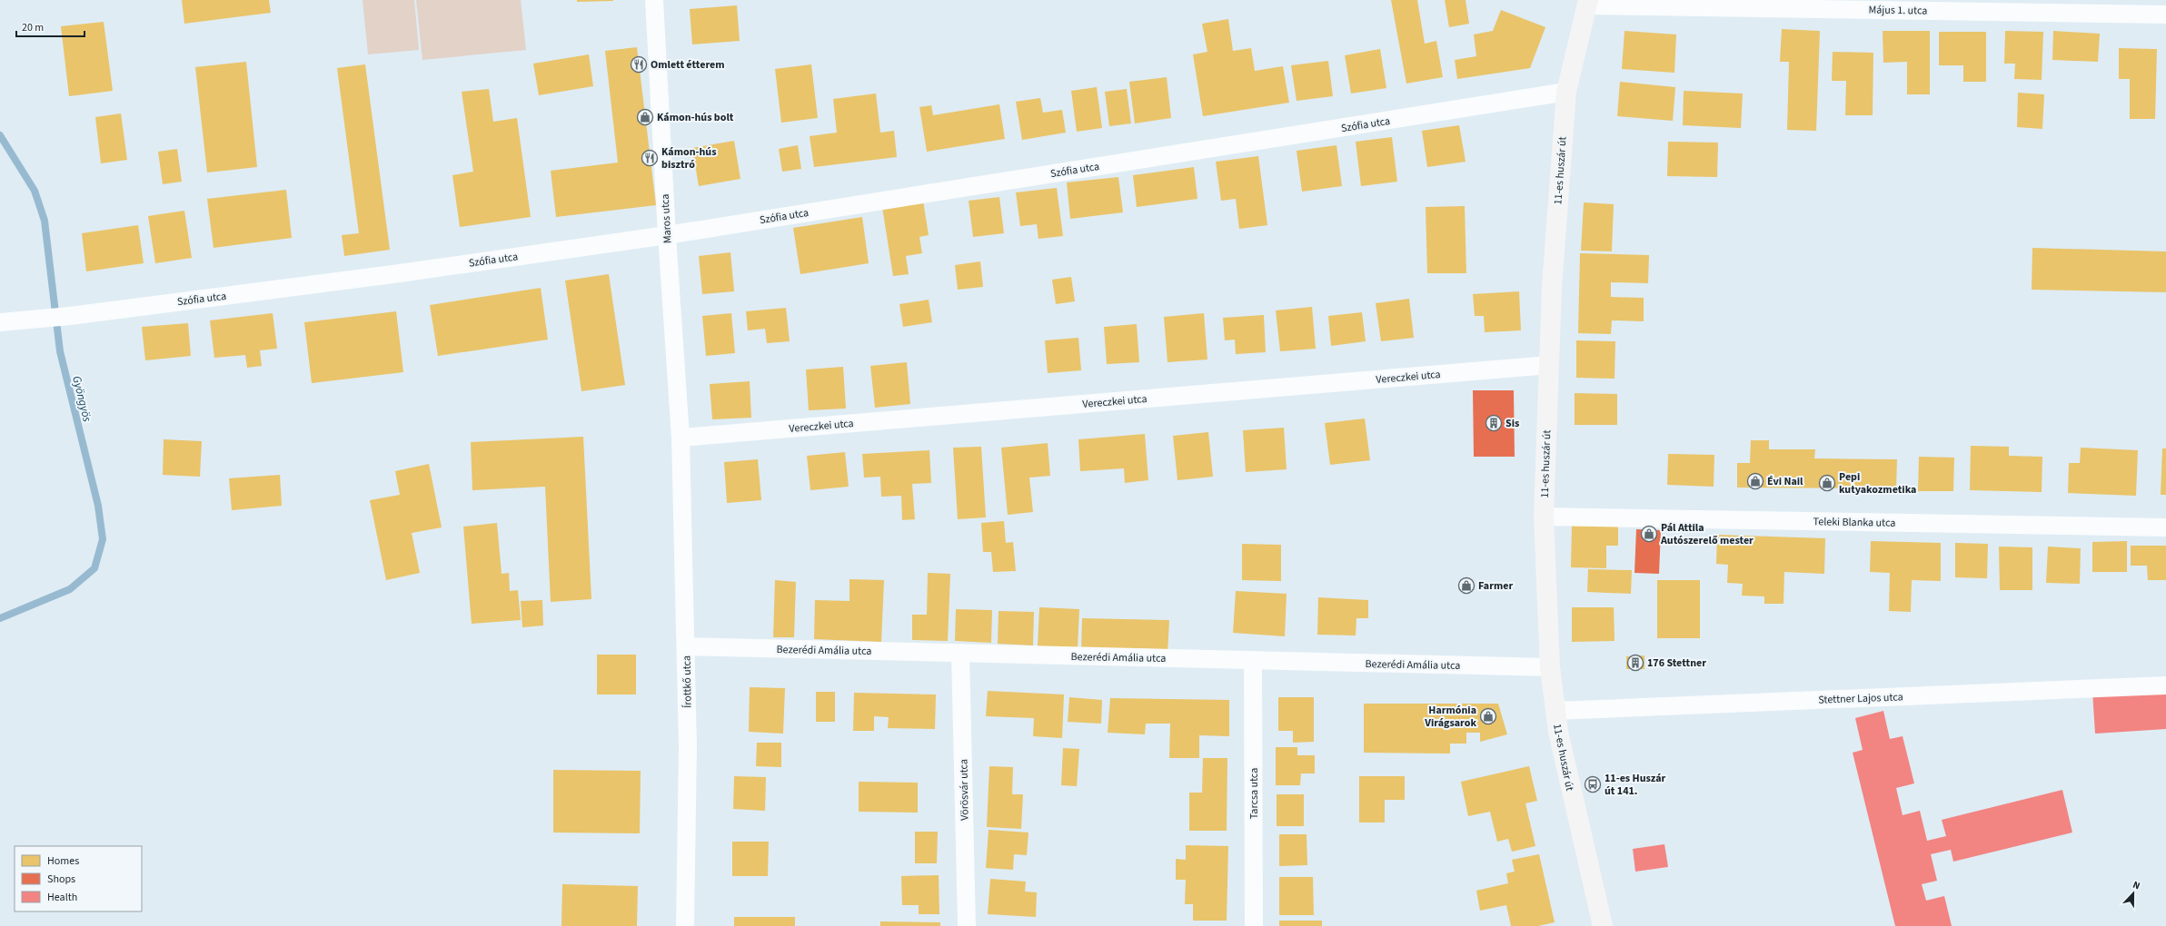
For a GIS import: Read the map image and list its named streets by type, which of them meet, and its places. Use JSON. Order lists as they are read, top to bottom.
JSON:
{
  "streets": {
    "main road": ["11-es huszár út"],
    "street": [
      "Május 1. utca",
      "Szófia utca",
      "Maros utca",
      "Vereczkei utca",
      "Teleki Blanka utca",
      "Bezerédi Amália utca",
      "Írottkő utca",
      "Stettner Lajos utca",
      "Vörösvár utca",
      "Tarcsa utca"
    ]
  },
  "crossings": [
    ["Május 1. utca", "11-es huszár út"],
    ["Szófia utca", "11-es huszár út"],
    ["Szófia utca", "Maros utca"],
    ["11-es huszár út", "Vereczkei utca"],
    ["11-es huszár út", "Teleki Blanka utca"],
    ["11-es huszár út", "Bezerédi Amália utca"],
    ["11-es huszár út", "Stettner Lajos utca"],
    ["Maros utca", "Vereczkei utca"],
    ["Maros utca", "Írottkő utca"],
    ["Vereczkei utca", "Írottkő utca"],
    ["Bezerédi Amália utca", "Írottkő utca"],
    ["Bezerédi Amália utca", "Vörösvár utca"],
    ["Bezerédi Amália utca", "Tarcsa utca"]
  ],
  "water": ["Gyöngyös"],
  "places": {
    "restaurant": ["Omlett étterem", "Kámon-hús bisztró"],
    "shop": [
      "Kámon-hús bolt",
      "Évi Nail",
      "Pepi kutyakozmetika",
      "Pál Attila Autószerelő mester",
      "Farmer",
      "Harmónia Virágsarok"
    ],
    "building": ["Sis", "176 Stettner"],
    "bus stop": ["11-es Huszár út 141."]
  },
  "legend": ["Homes", "Shops", "Health"],
  "scale_bar": "20 m",
  "north": "top"
}
